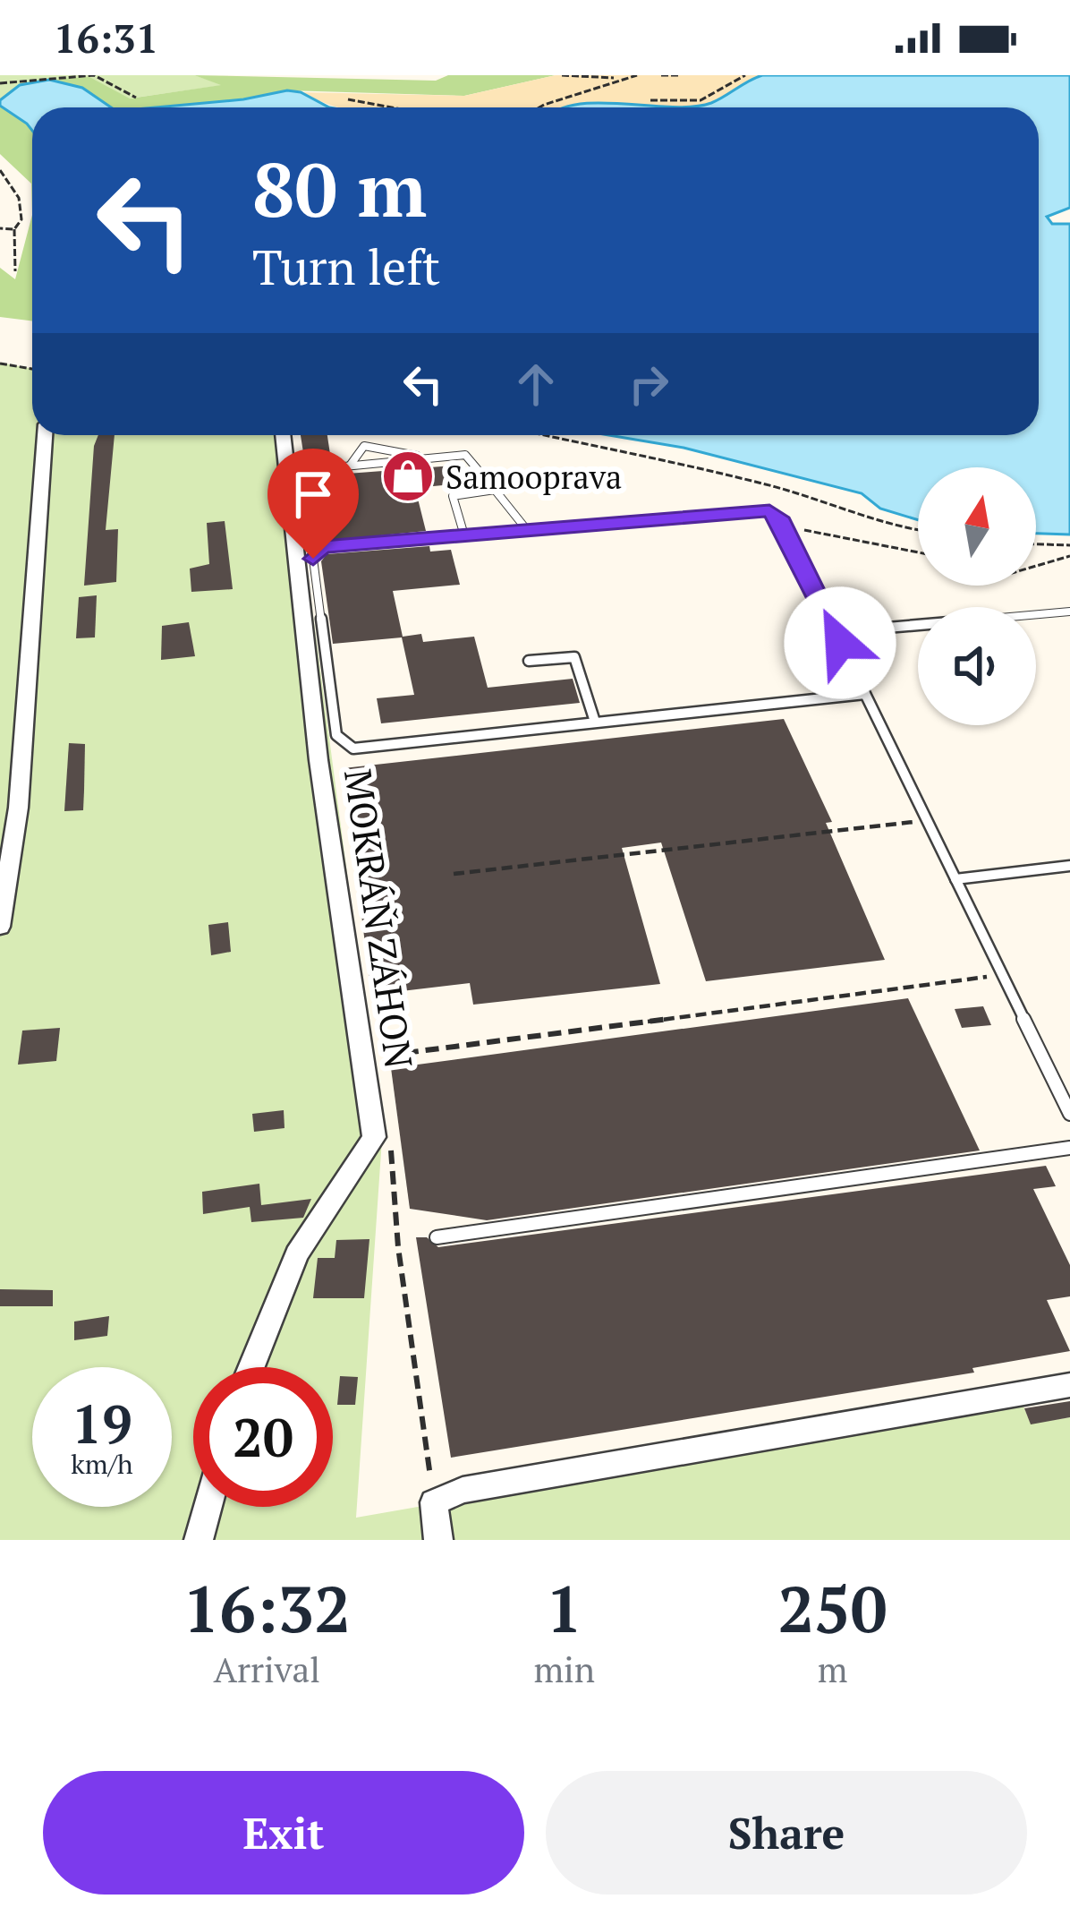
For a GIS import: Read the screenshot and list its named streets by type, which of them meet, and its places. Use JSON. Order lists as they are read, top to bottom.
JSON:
{
  "streets": {
    "street": ["MOKRÁŇ ZÁHON"]
  },
  "places": {
    "shop": ["Samooprava"]
  },
  "north": "top",
  "page": {
    "status": "16:31",
    "turn": ["80 m", "Turn left"],
    "speed": "19 km/h",
    "limit": "20",
    "eta": [
      "16:32",
      "Arrival",
      "1",
      "min",
      "250",
      "m"
    ],
    "buttons": ["Exit", "Share"]
  }
}
